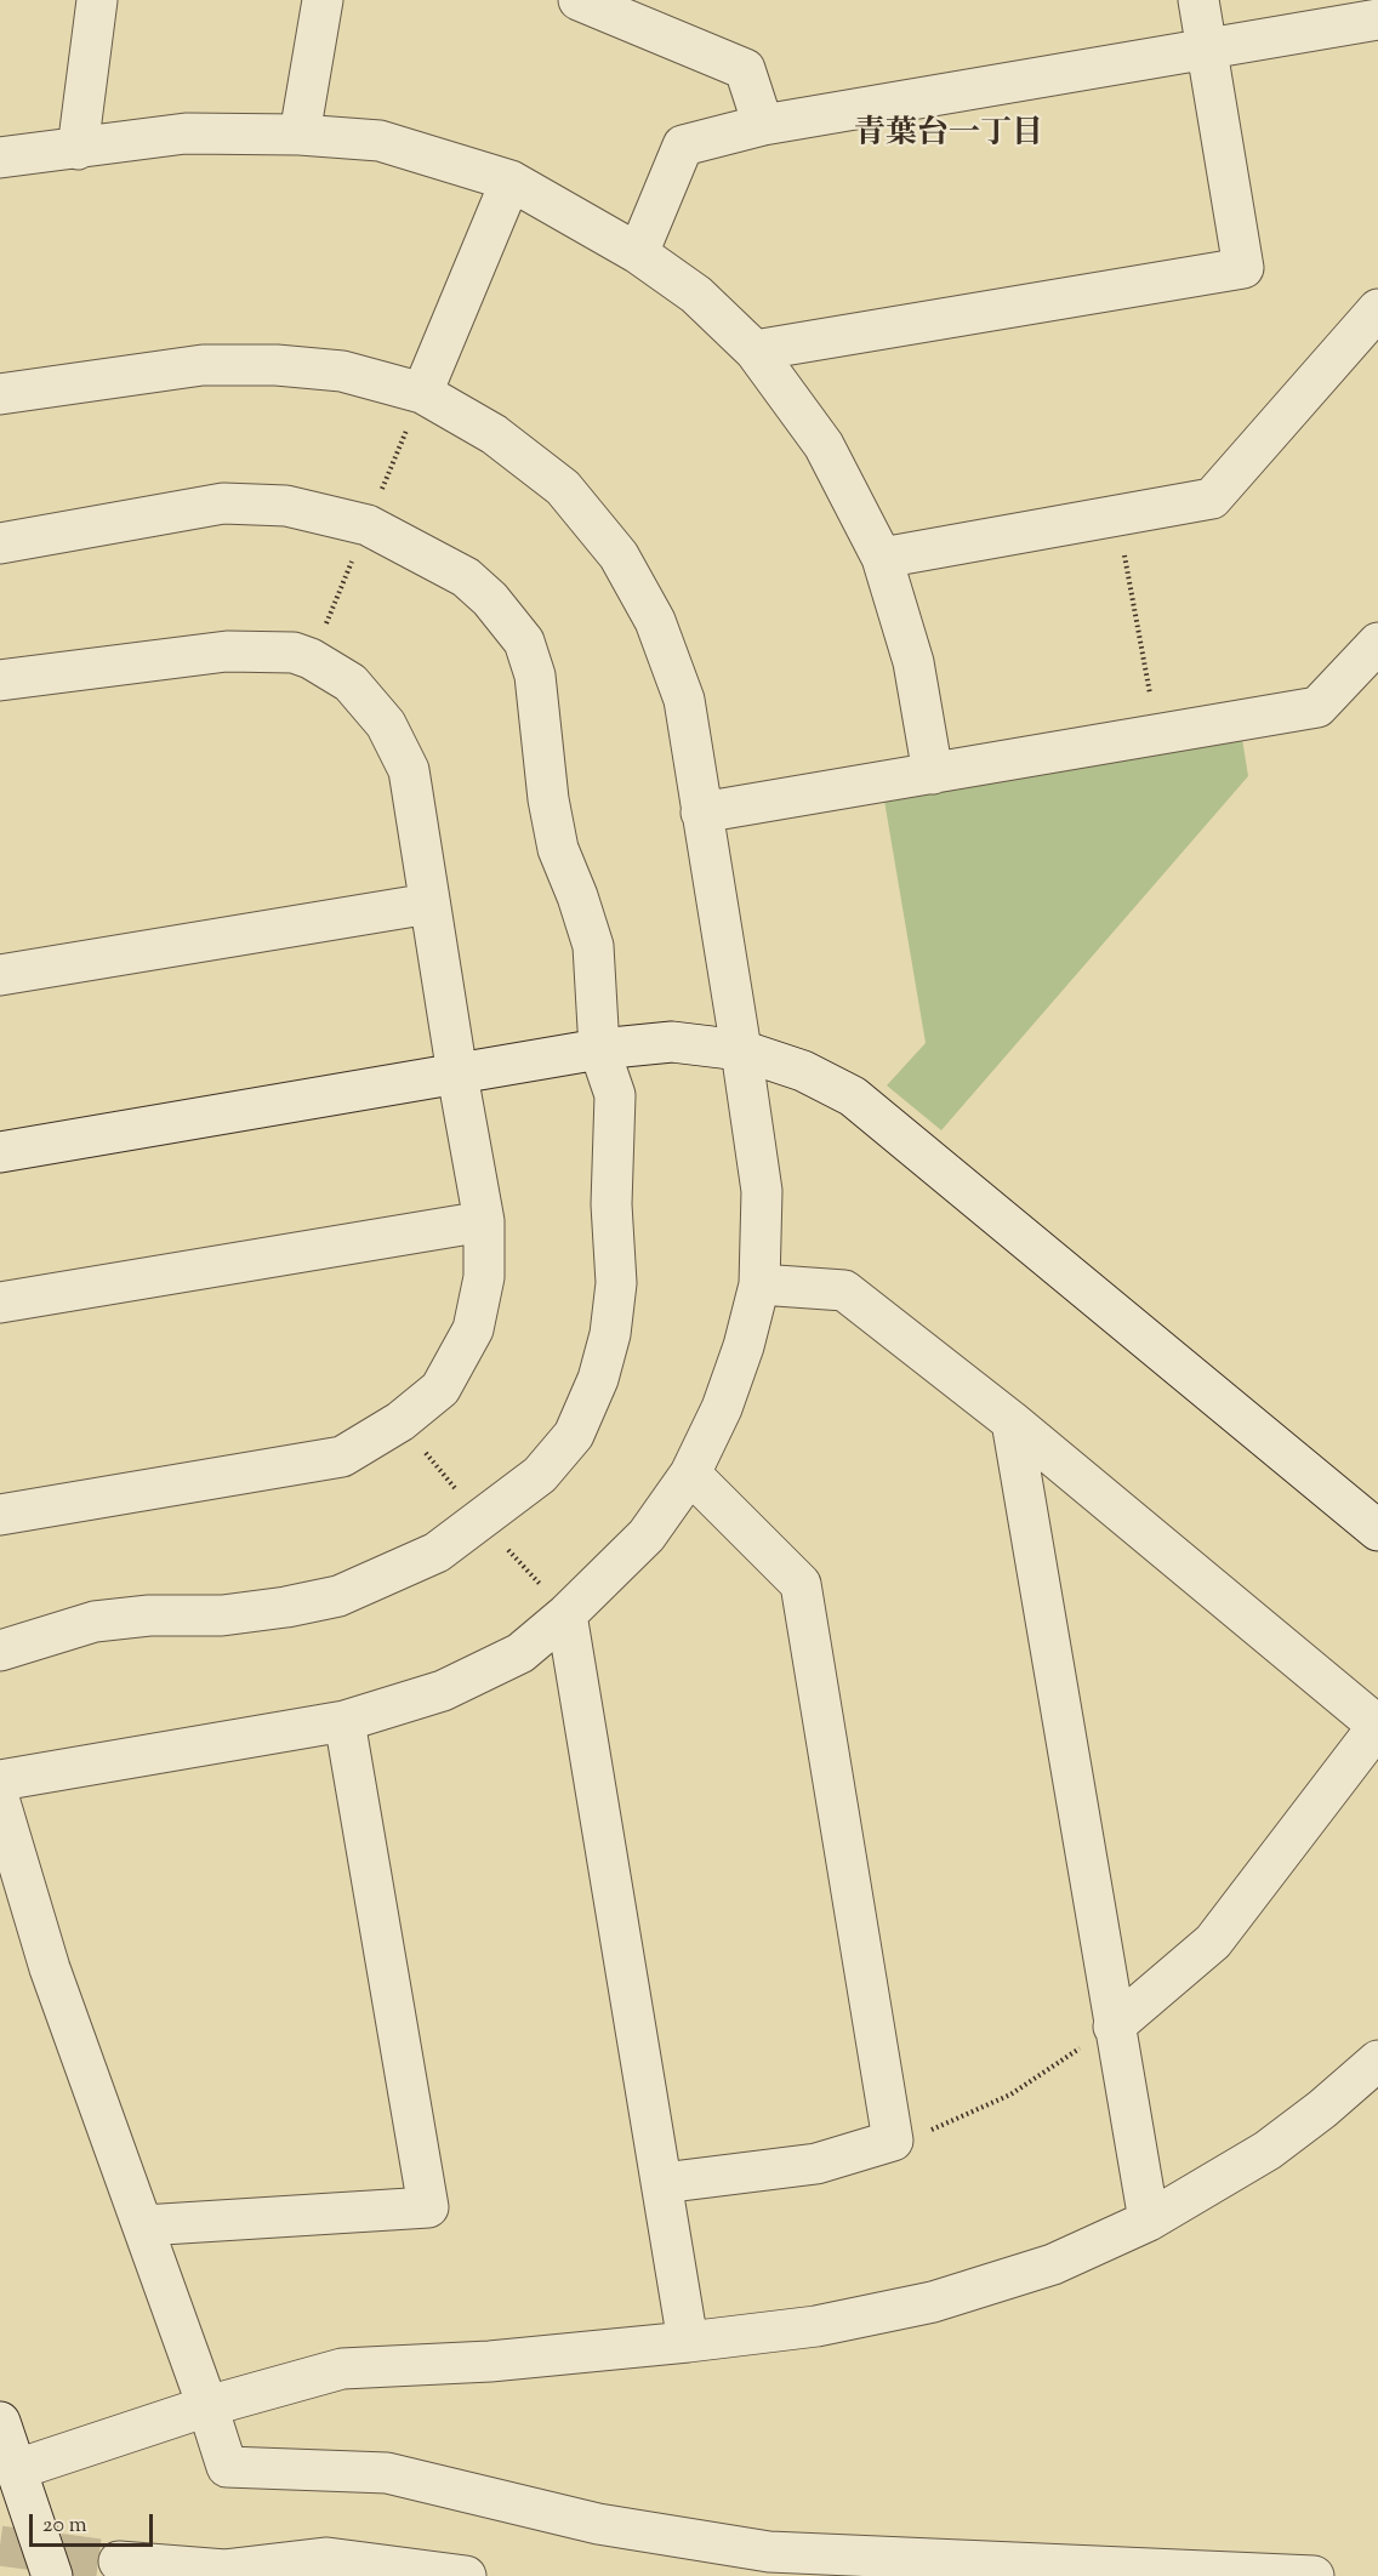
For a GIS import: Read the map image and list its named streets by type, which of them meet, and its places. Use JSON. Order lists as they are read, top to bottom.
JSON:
{
  "districts": ["青葉台一丁目"],
  "scale_bar": "20 m"
}
